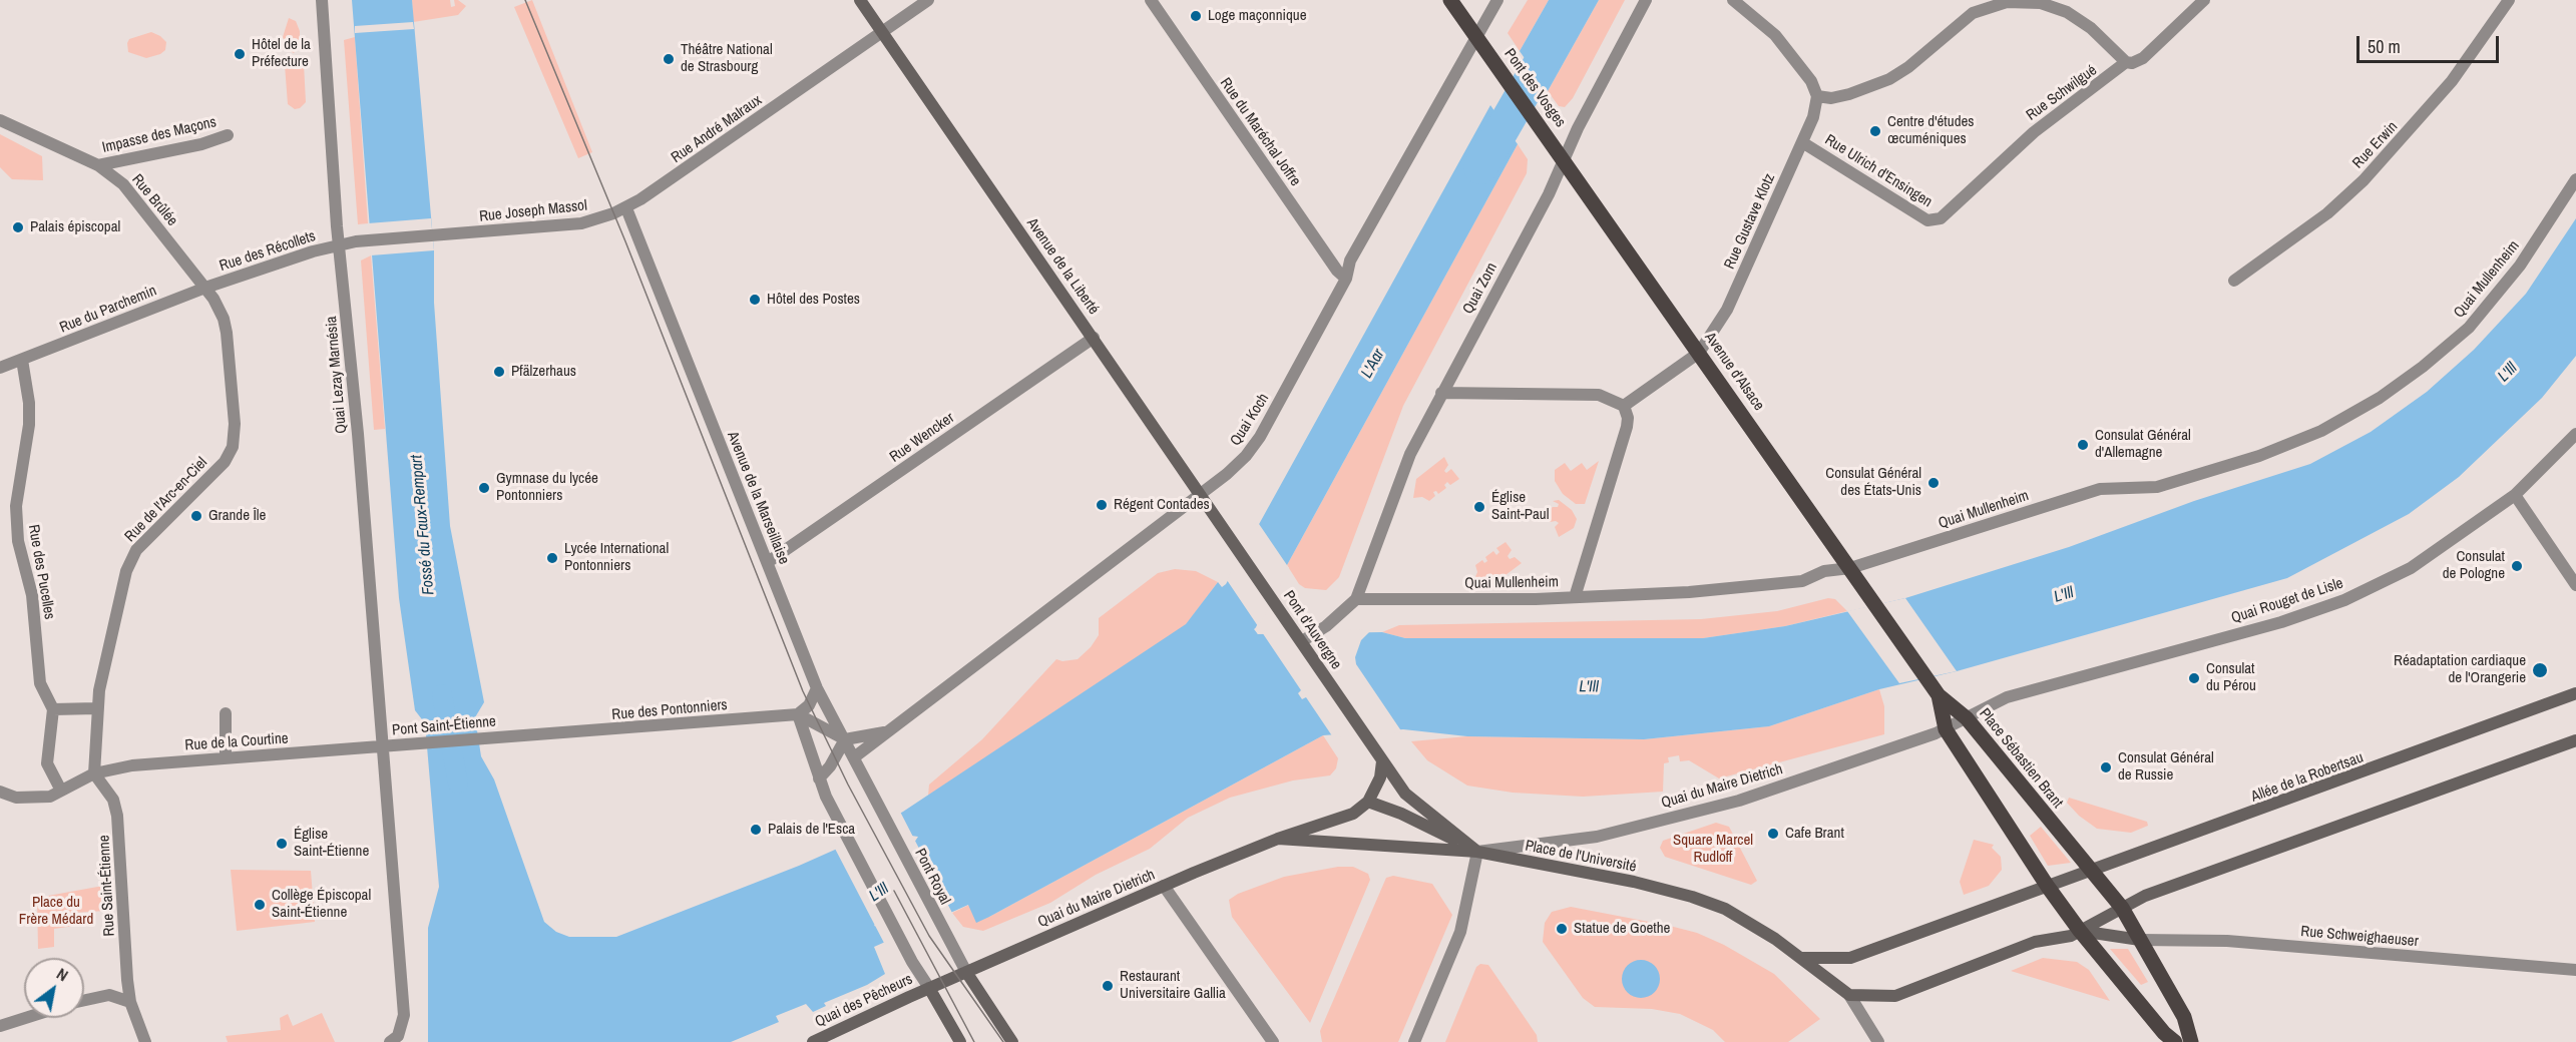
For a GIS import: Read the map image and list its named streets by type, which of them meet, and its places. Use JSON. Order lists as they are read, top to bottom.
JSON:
{
  "streets": {
    "main road": ["Pont des Vosges", "Avenue d'Alsace", "Place Sébastien Brant"],
    "street": [
      "Rue Schwilgué",
      "Rue André Malraux",
      "Rue du Maréchal Joffre",
      "Impasse des Maçons",
      "Rue Erwin",
      "Rue Ulrich d'Ensingen",
      "Rue Brûlée",
      "Rue Joseph Massol",
      "Rue Gustave Klotz",
      "Rue des Récollets",
      "Avenue de la Liberté",
      "Quai Mullenheim",
      "Quai Zorn",
      "Rue du Parchemin",
      "Quai Lezay Marnésia",
      "Quai Koch",
      "Rue Wencker",
      "Avenue de la Marseillaise",
      "Rue de l'Arc-en-Ciel",
      "Rue des Pucelles",
      "Quai Rouget de Lisle",
      "Pont d'Auvergne",
      "Rue des Pontonniers",
      "Pont Saint-Étienne",
      "Rue de la Courtine",
      "Allée de la Robertsau",
      "Quai du Maire Dietrich",
      "Place de l'Université",
      "Pont Royal",
      "Rue Saint-Étienne",
      "Rue Schweighaeuser",
      "Quai des Pêcheurs"
    ]
  },
  "crossings": [
    ["Pont des Vosges", "Quai Zorn"],
    ["Pont des Vosges", "Avenue d'Alsace"],
    ["Pont des Vosges", "Quai Koch"],
    ["Rue Schwilgué", "Rue Ulrich d'Ensingen"],
    ["Rue André Malraux", "Rue Joseph Massol"],
    ["Rue André Malraux", "Avenue de la Liberté"],
    ["Rue André Malraux", "Avenue de la Marseillaise"],
    ["Rue du Maréchal Joffre", "Quai Koch"],
    ["Impasse des Maçons", "Rue Brûlée"],
    ["Rue Ulrich d'Ensingen", "Rue Gustave Klotz"],
    ["Rue Brûlée", "Rue des Récollets"],
    ["Rue Brûlée", "Rue du Parchemin"],
    ["Rue Brûlée", "Rue de l'Arc-en-Ciel"],
    ["Rue Joseph Massol", "Rue des Récollets"],
    ["Rue Joseph Massol", "Avenue de la Marseillaise"],
    ["Rue Gustave Klotz", "Avenue d'Alsace"],
    ["Rue des Récollets", "Rue du Parchemin"],
    ["Rue des Récollets", "Quai Lezay Marnésia"],
    ["Rue des Récollets", "Rue de l'Arc-en-Ciel"],
    ["Avenue de la Liberté", "Quai Koch"],
    ["Avenue de la Liberté", "Rue Wencker"],
    ["Avenue de la Liberté", "Pont d'Auvergne"],
    ["Quai Mullenheim", "Quai Zorn"],
    ["Quai Mullenheim", "Avenue d'Alsace"],
    ["Quai Zorn", "Avenue d'Alsace"],
    ["Rue du Parchemin", "Rue de l'Arc-en-Ciel"],
    ["Rue du Parchemin", "Rue des Pucelles"],
    ["Avenue d'Alsace", "Place Sébastien Brant"],
    ["Quai Lezay Marnésia", "Pont Saint-Étienne"],
    ["Quai Lezay Marnésia", "Rue de la Courtine"],
    ["Quai Koch", "Avenue de la Marseillaise"],
    ["Rue Wencker", "Avenue de la Marseillaise"],
    ["Avenue de la Marseillaise", "Pont Royal"],
    ["Rue de l'Arc-en-Ciel", "Rue de la Courtine"],
    ["Rue de l'Arc-en-Ciel", "Rue Saint-Étienne"],
    ["Quai Rouget de Lisle", "Place Sébastien Brant"],
    ["Quai Rouget de Lisle", "Quai du Maire Dietrich"],
    ["Rue des Pontonniers", "Pont Saint-Étienne"],
    ["Pont Saint-Étienne", "Rue de la Courtine"],
    ["Rue de la Courtine", "Rue Saint-Étienne"],
    ["Place Sébastien Brant", "Allée de la Robertsau"],
    ["Place Sébastien Brant", "Quai du Maire Dietrich"],
    ["Place Sébastien Brant", "Rue Schweighaeuser"],
    ["Quai du Maire Dietrich", "Place de l'Université"],
    ["Quai du Maire Dietrich", "Pont Royal"],
    ["Quai du Maire Dietrich", "Quai des Pêcheurs"]
  ],
  "water": ["L'Aar", "L'Ill", "Fossé du Faux-Rempart"],
  "parks": ["Square Marcel Rudloff", "Place du Frère Médard"],
  "places": [
    "Loge maçonnique",
    "Hôtel de la Préfecture",
    "Théâtre National de Strasbourg",
    "Centre d'études œcuméniques",
    "Palais épiscopal",
    "Hôtel des Postes",
    "Pfälzerhaus",
    "Consulat Général d'Allemagne",
    "Consulat Général des États-Unis",
    "Gymnase du lycée Pontonniers",
    "Régent Contades",
    "Église Saint-Paul",
    "Grande Île",
    "Lycée International Pontonniers",
    "Consulat de Pologne",
    "Réadaptation cardiaque de l'Orangerie",
    "Consulat du Pérou",
    "Consulat Général de Russie",
    "Palais de l'Esca",
    "Cafe Brant",
    "Église Saint-Étienne",
    "Collège Épiscopal Saint-Étienne",
    "Statue de Goethe",
    "Restaurant Universitaire Gallia"
  ],
  "scale_bar": "50 m",
  "north": "top right"
}
